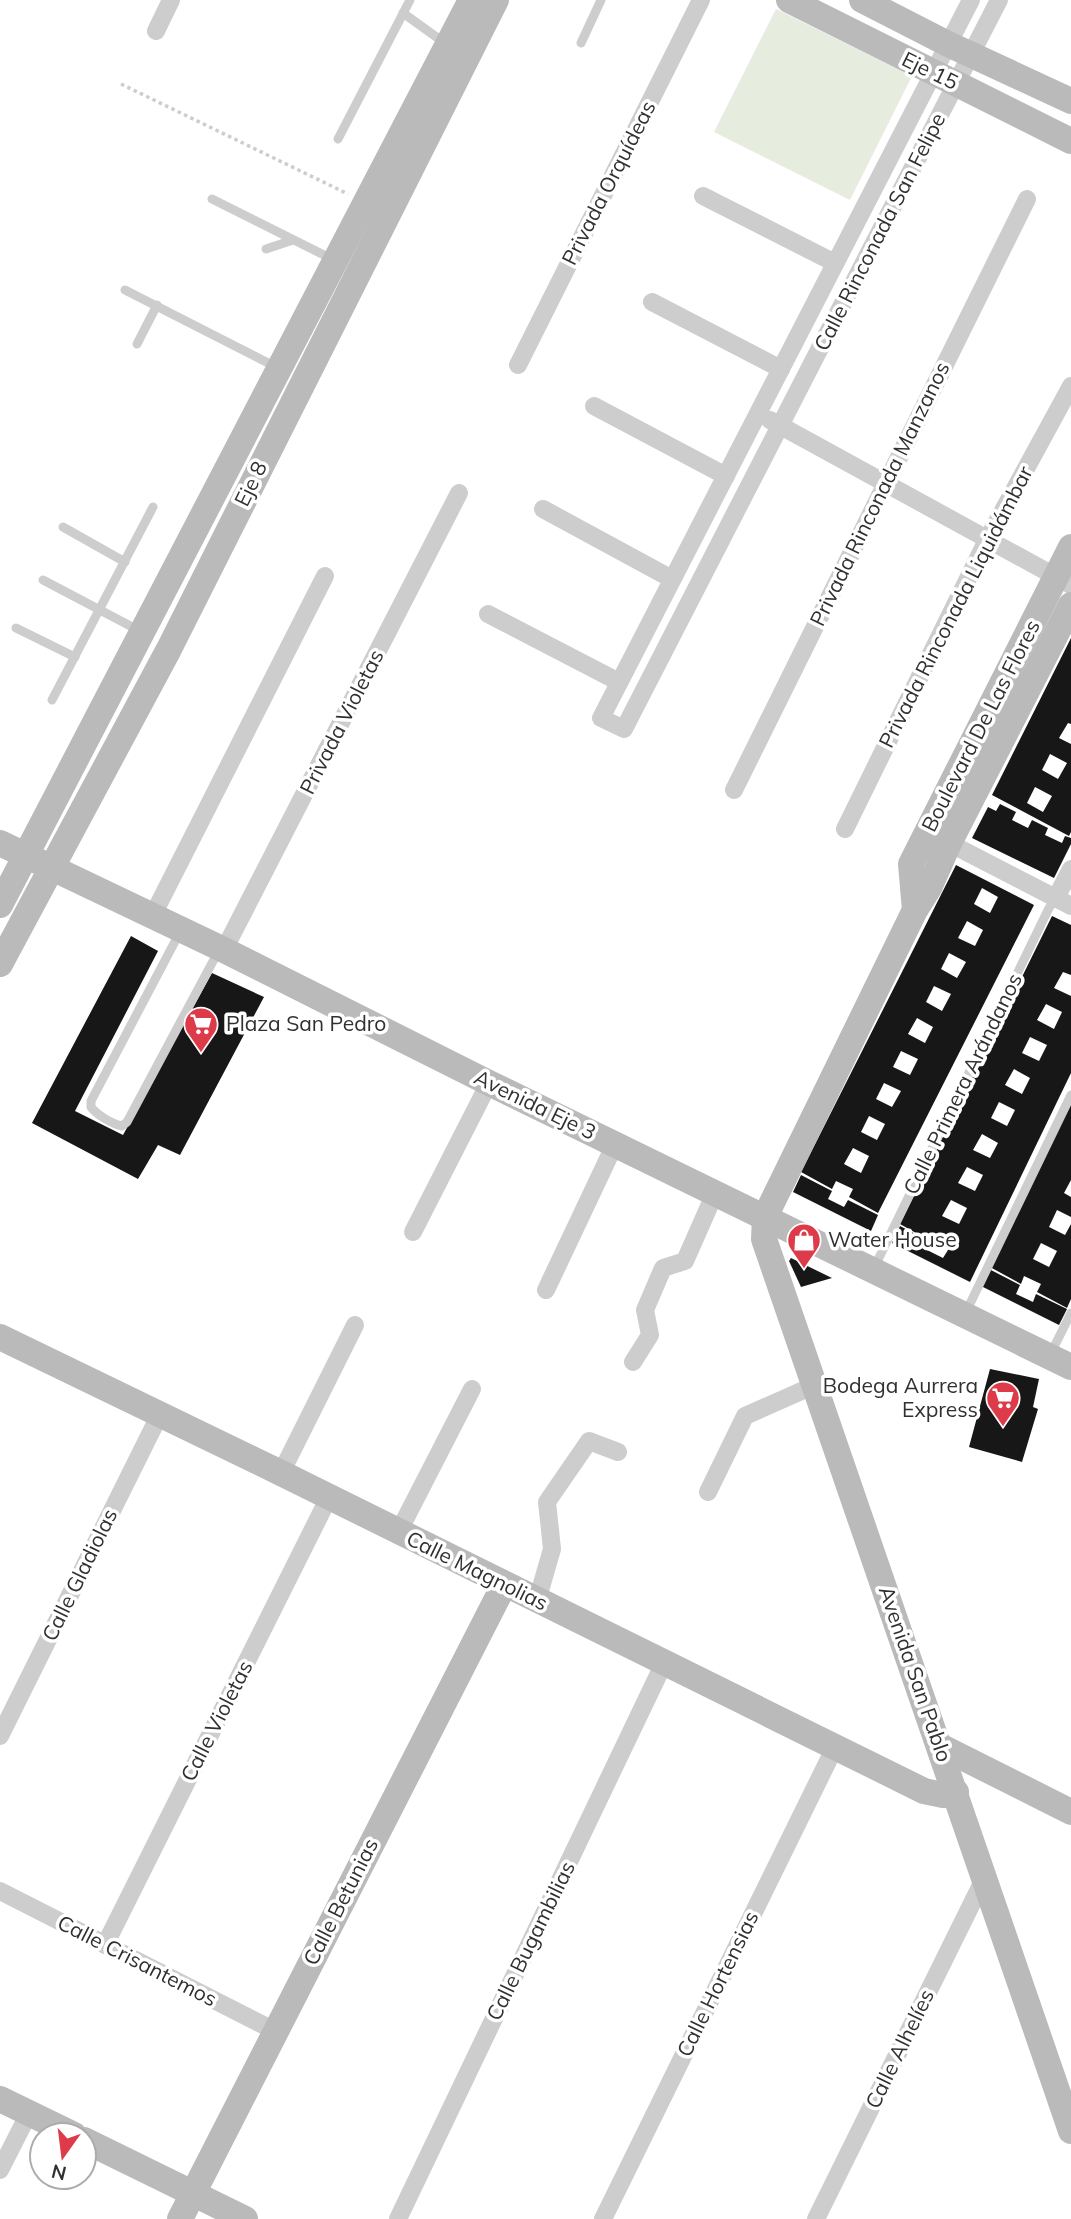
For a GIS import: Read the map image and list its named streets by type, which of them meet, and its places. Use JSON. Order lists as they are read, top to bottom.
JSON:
{
  "streets": {
    "main road": [
      "Eje 15",
      "Eje 8",
      "Boulevard De Las Flores",
      "Avenida Eje 3",
      "Calle Magnolias",
      "Avenida San Pablo",
      "Calle Betunias"
    ],
    "street": [
      "Privada Orquídeas",
      "Calle Rinconada San Felipe",
      "Privada Rinconada Manzanos",
      "Privada Rinconada Liquidámbar",
      "Privada Violetas",
      "Calle Gladiolas",
      "Calle Violetas",
      "Calle Bugambilias",
      "Calle Crisantemos",
      "Calle Hortensias",
      "Calle Alhelíes"
    ],
    "lane": ["Calle Primera Arándanos"]
  },
  "crossings": [
    ["Eje 15", "Calle Rinconada San Felipe"],
    ["Eje 8", "Avenida Eje 3"],
    ["Privada Violetas", "Avenida Eje 3"],
    ["Boulevard De Las Flores", "Avenida Eje 3"],
    ["Boulevard De Las Flores", "Avenida San Pablo"],
    ["Calle Primera Arándanos", "Avenida Eje 3"],
    ["Avenida Eje 3", "Avenida San Pablo"],
    ["Calle Magnolias", "Calle Gladiolas"],
    ["Calle Magnolias", "Avenida San Pablo"],
    ["Calle Magnolias", "Calle Violetas"],
    ["Calle Magnolias", "Calle Betunias"],
    ["Calle Magnolias", "Calle Bugambilias"],
    ["Calle Magnolias", "Calle Hortensias"],
    ["Avenida San Pablo", "Calle Alhelíes"],
    ["Calle Violetas", "Calle Crisantemos"],
    ["Calle Betunias", "Calle Crisantemos"]
  ],
  "places": {
    "supermarket": ["Plaza San Pedro", "Bodega Aurrera Express"],
    "shop": ["Water House"]
  },
  "north": "bottom"
}
